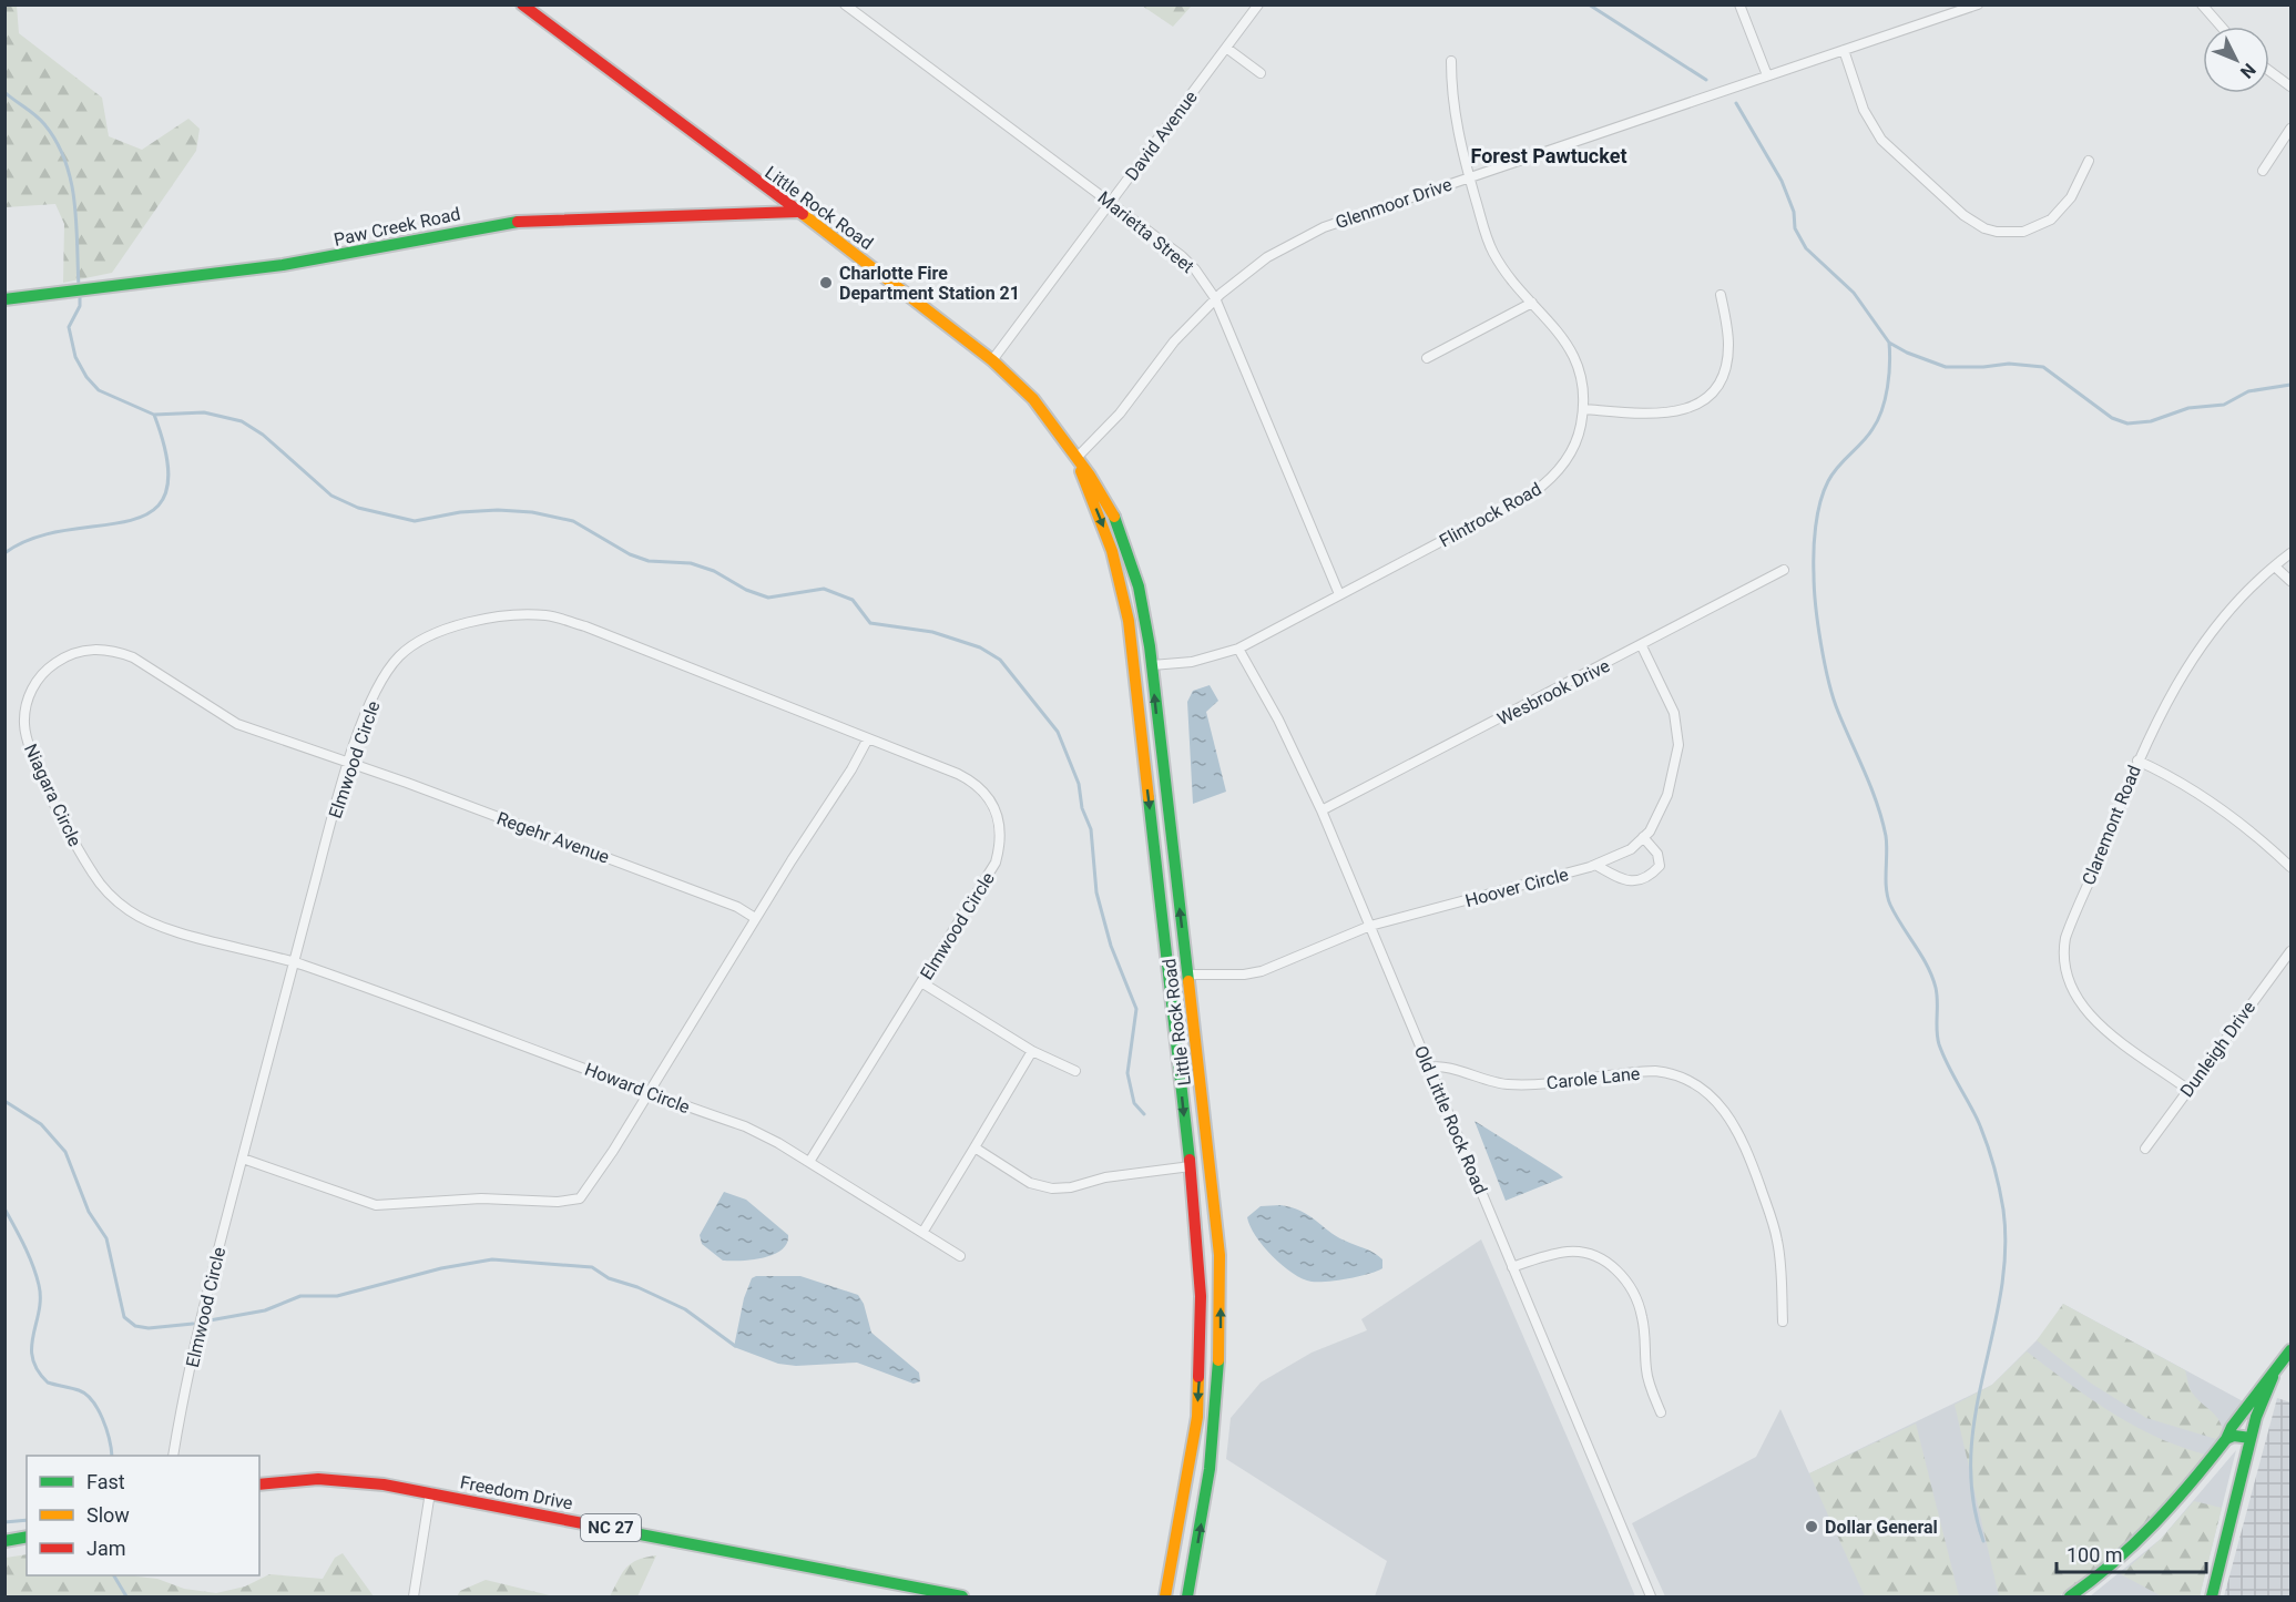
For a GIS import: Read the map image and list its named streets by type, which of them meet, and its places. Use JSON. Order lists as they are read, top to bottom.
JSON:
{
  "streets": {
    "main road": [
      "Little Rock Road",
      "Paw Creek Road",
      "Freedom Drive",
      "NC 27"
    ],
    "street": [
      "David Avenue",
      "Glenmoor Drive",
      "Marietta Street",
      "Flintrock Road",
      "Wesbrook Drive",
      "Elmwood Circle",
      "Niagara Circle",
      "Claremont Road",
      "Regehr Avenue",
      "Hoover Circle",
      "Dunleigh Drive",
      "Carole Lane",
      "Howard Circle",
      "Old Little Rock Road"
    ]
  },
  "crossings": [
    ["David Avenue", "Little Rock Road"],
    ["David Avenue", "Marietta Street"],
    ["Glenmoor Drive", "Little Rock Road"],
    ["Glenmoor Drive", "Marietta Street"],
    ["Glenmoor Drive", "Flintrock Road"],
    ["Little Rock Road", "Paw Creek Road"],
    ["Little Rock Road", "Flintrock Road"],
    ["Little Rock Road", "Hoover Circle"],
    ["Marietta Street", "Flintrock Road"],
    ["Flintrock Road", "Old Little Rock Road"],
    ["Wesbrook Drive", "Hoover Circle"],
    ["Wesbrook Drive", "Old Little Rock Road"],
    ["Elmwood Circle", "Niagara Circle"],
    ["Elmwood Circle", "Regehr Avenue"],
    ["Elmwood Circle", "Howard Circle"],
    ["Niagara Circle", "Regehr Avenue"],
    ["Niagara Circle", "Howard Circle"],
    ["Claremont Road", "Dunleigh Drive"],
    ["Hoover Circle", "Old Little Rock Road"],
    ["Carole Lane", "Old Little Rock Road"]
  ],
  "districts": ["Forest Pawtucket"],
  "places": ["Charlotte Fire Department Station 21", "Dollar General"],
  "legend": ["Fast", "Slow", "Jam"],
  "scale_bar": "100 m",
  "north": "bottom right"
}
